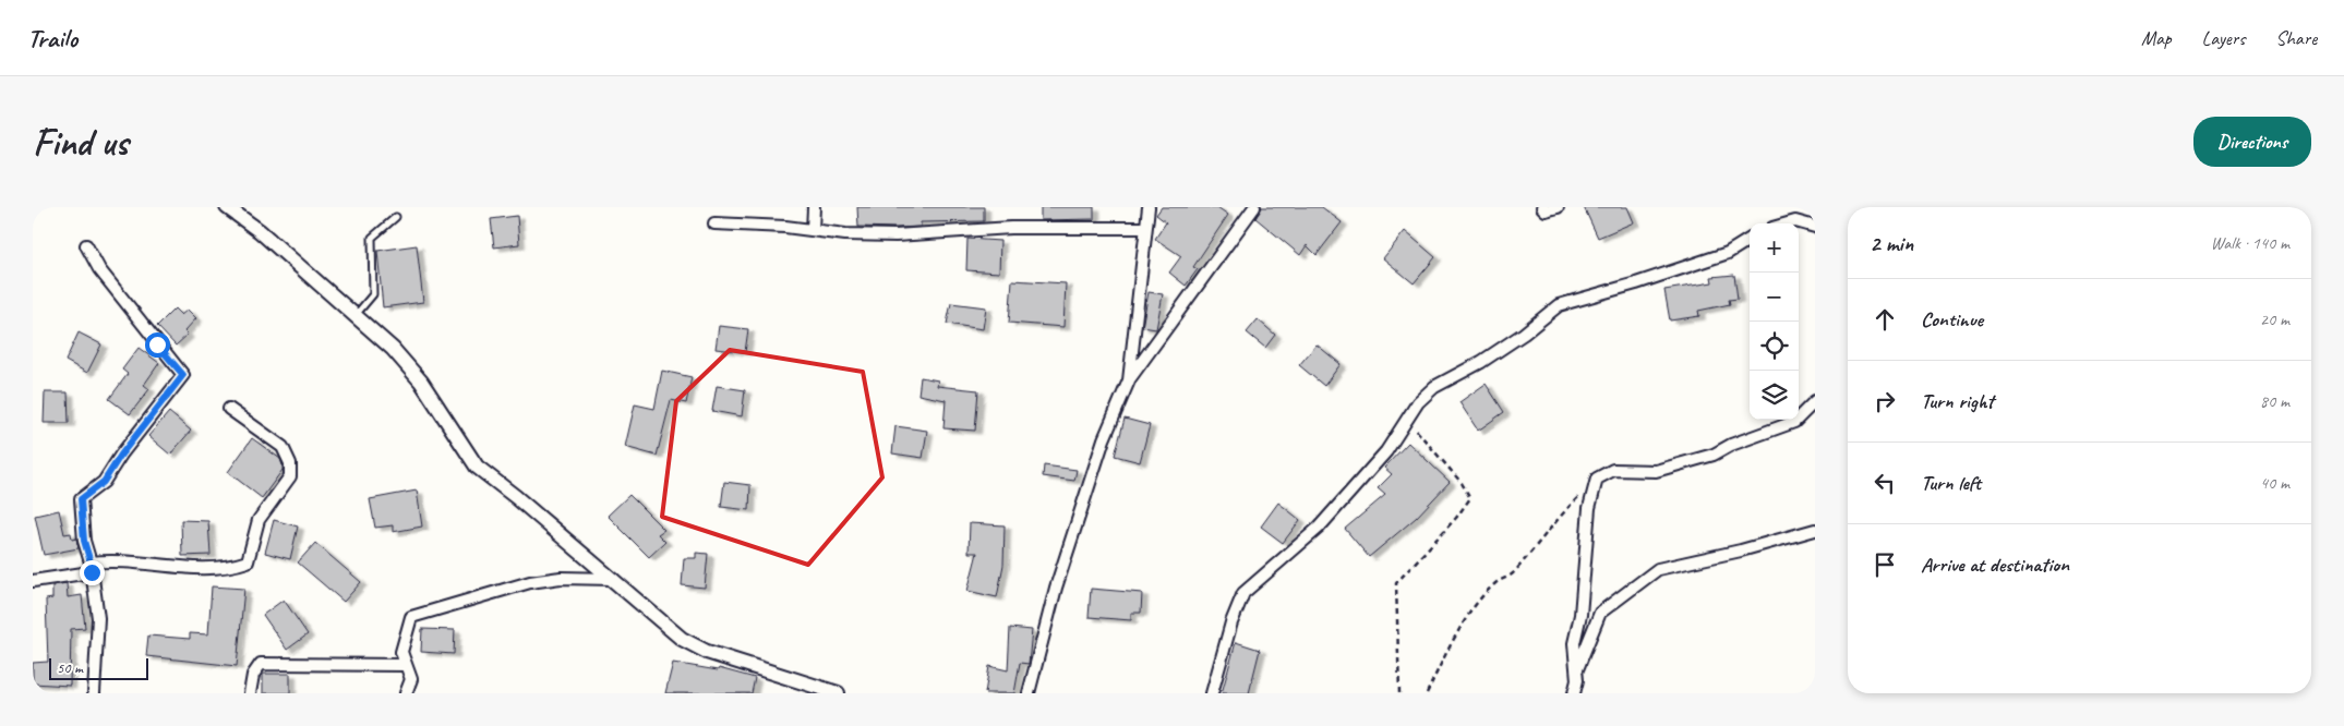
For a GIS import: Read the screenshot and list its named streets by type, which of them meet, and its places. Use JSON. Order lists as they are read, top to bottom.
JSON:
{
  "scale_bar": "50 m",
  "page": {
    "header": "Trailo",
    "nav": ["Map", "Layers", "Share"],
    "buttons": "Directions",
    "title": "Find us",
    "heading": ["2 min", "Walk · 140 m"],
    "map_buttons": ["+", "−"],
    "list": [
      ["Continue", "20 m"],
      ["Turn right", "80 m"],
      ["Turn left", "40 m"],
      "Arrive at destination"
    ],
    "scale": "50 m"
  }
}
